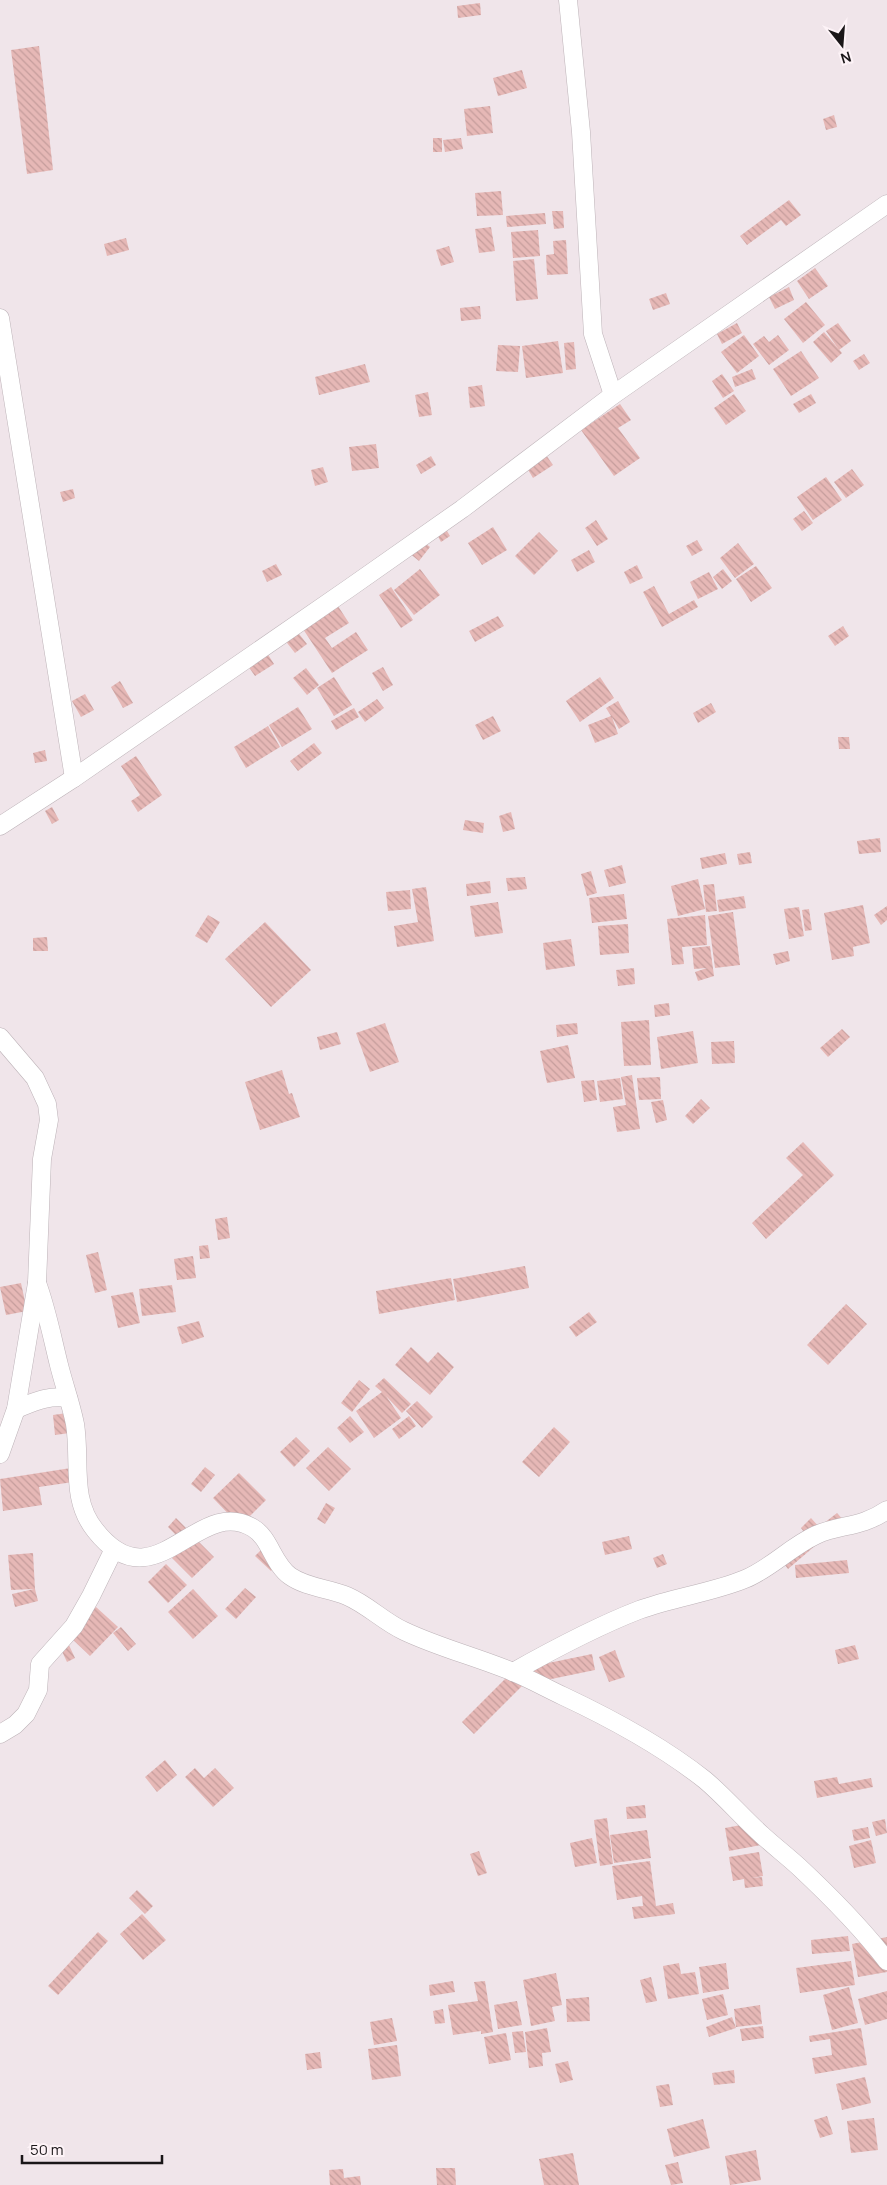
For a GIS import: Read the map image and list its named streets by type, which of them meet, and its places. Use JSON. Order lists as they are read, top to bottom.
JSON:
{
  "scale_bar": "50 m",
  "north": "bottom"
}
